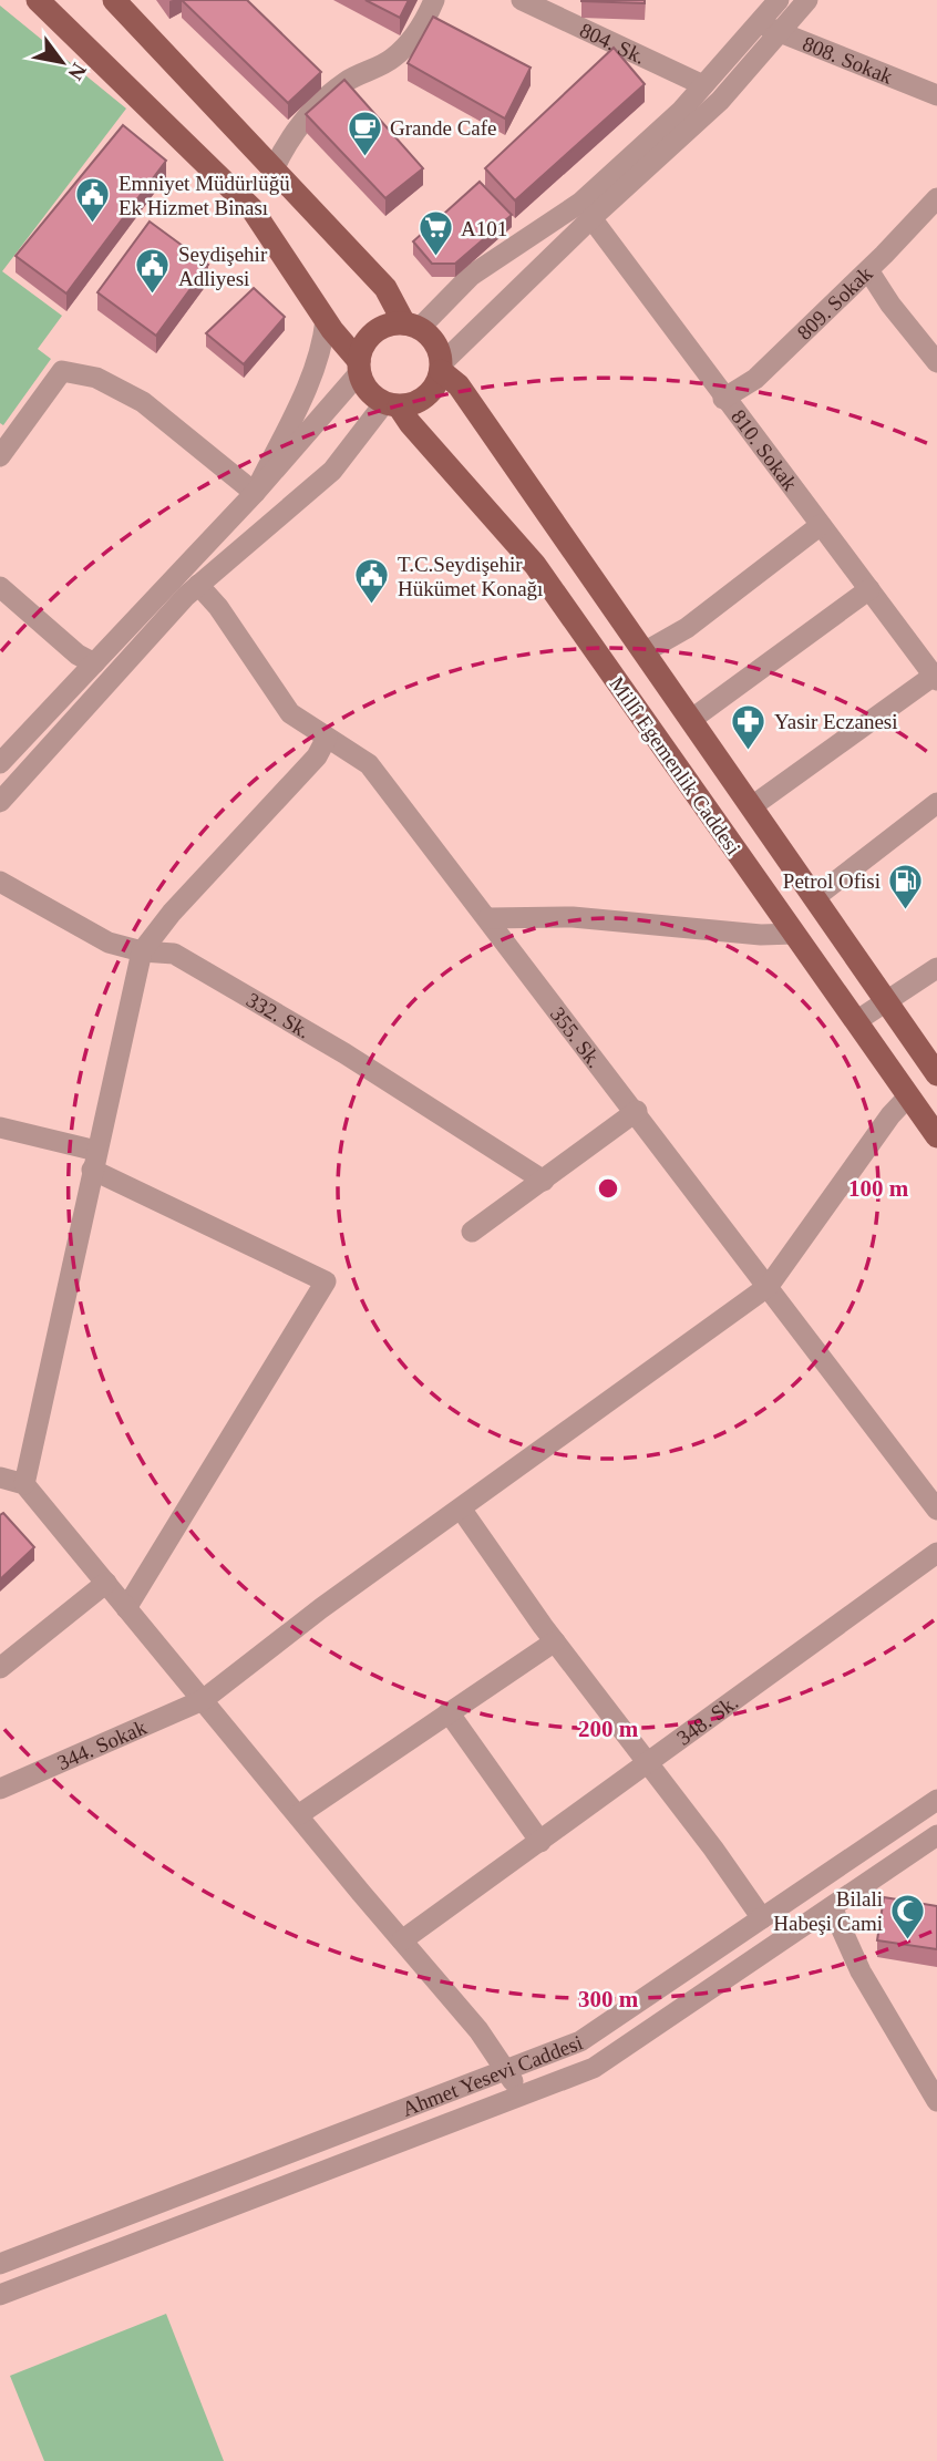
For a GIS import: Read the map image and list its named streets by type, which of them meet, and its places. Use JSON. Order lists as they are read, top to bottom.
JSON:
{
  "streets": {
    "main road": ["Millî Egemenlik Caddesi"],
    "street": [
      "804. Sk.",
      "808. Sokak",
      "809. Sokak",
      "810. Sokak",
      "332. Sk.",
      "355. Sk.",
      "348. Sk.",
      "344. Sokak",
      "Ahmet Yesevi Caddesi"
    ]
  },
  "crossings": [
    ["809. Sokak", "810. Sokak"],
    ["Millî Egemenlik Caddesi", "344. Sokak"],
    ["355. Sk.", "344. Sokak"]
  ],
  "places": {
    "cafe": ["Grande Cafe"],
    "public building": ["Emniyet Müdürlüğü Ek Hizmet Binası", "Seydişehir Adliyesi", "T.C.Seydişehir Hükümet Konağı"],
    "supermarket": ["A101"],
    "pharmacy": ["Yasir Eczanesi"],
    "fuel station": ["Petrol Ofisi"],
    "mosque": ["Bilali Habeşi Cami"]
  },
  "north": "bottom right",
  "rings": ["100 m", "200 m", "300 m"]
}
